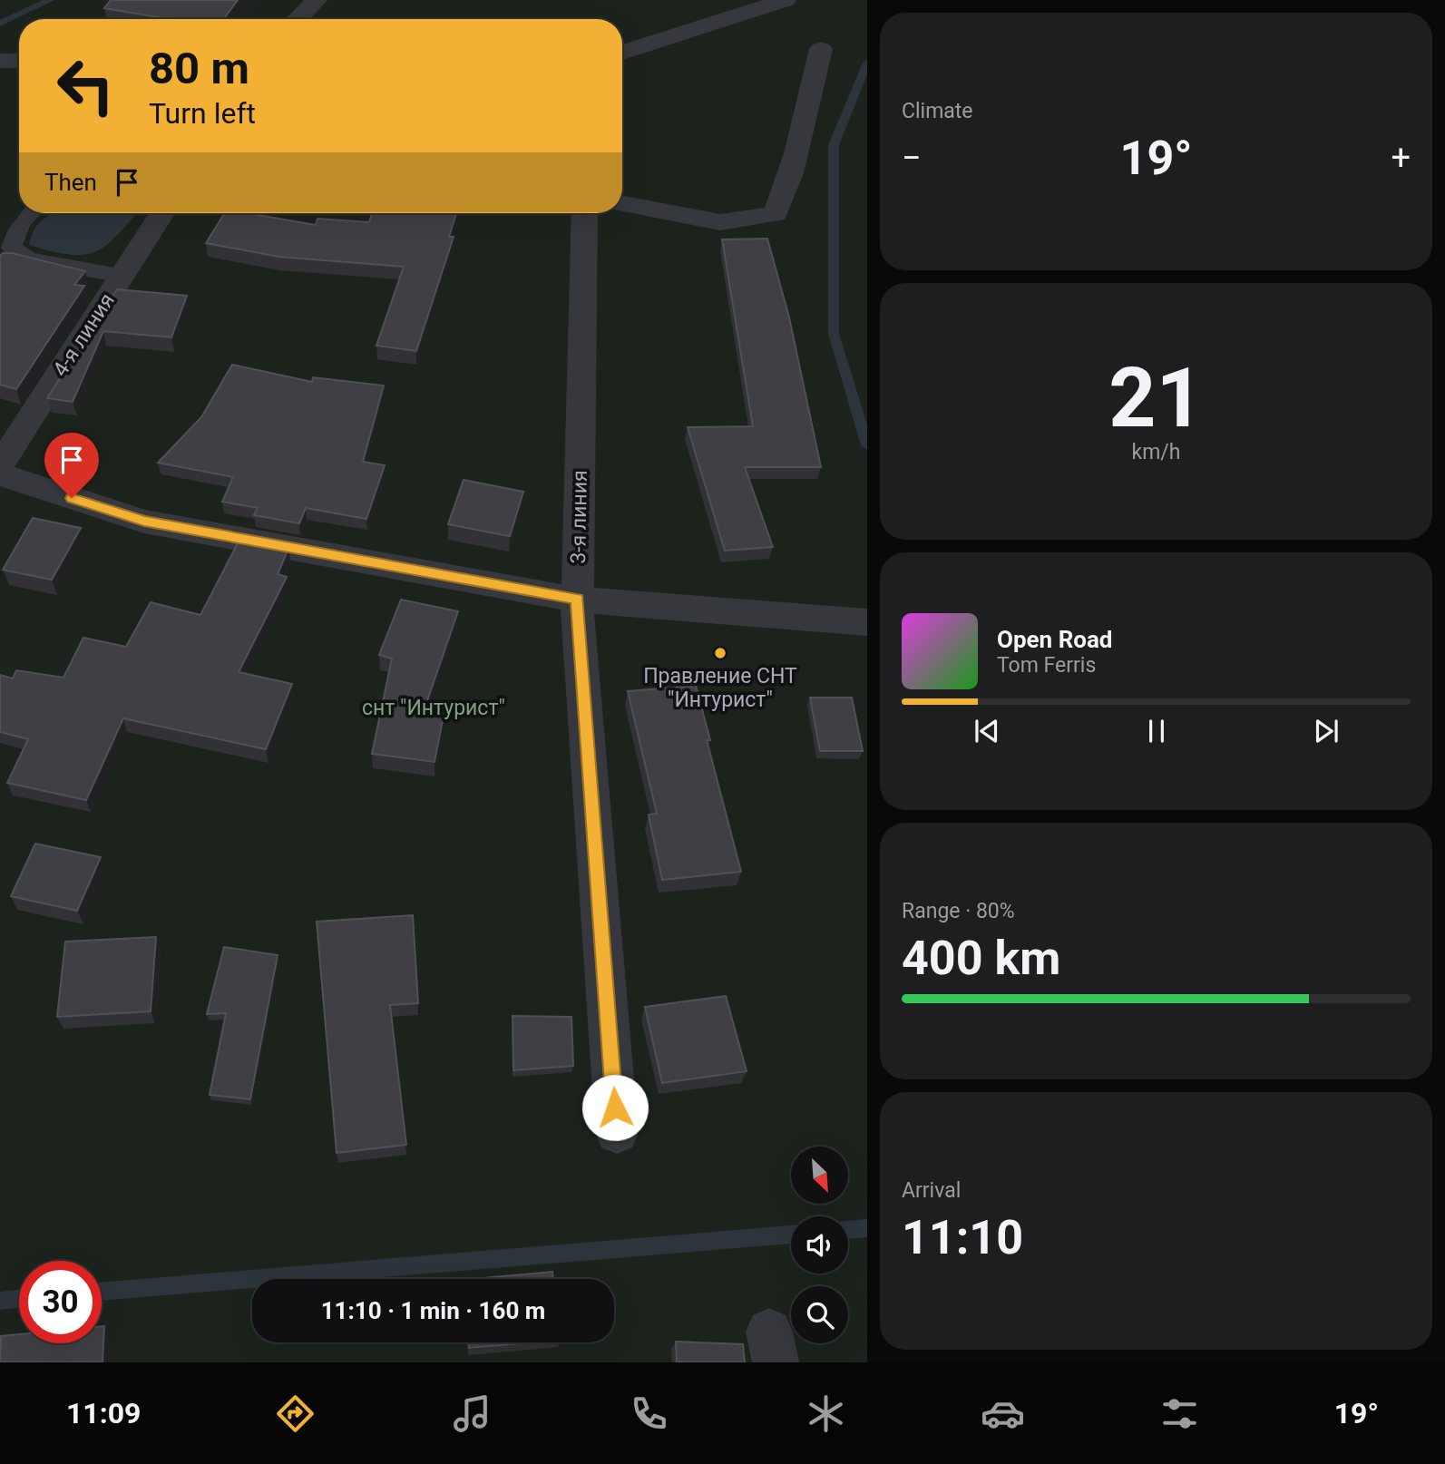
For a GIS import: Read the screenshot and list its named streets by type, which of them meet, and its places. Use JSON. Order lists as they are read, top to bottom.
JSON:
{
  "streets": {
    "street": ["4-я линия", "3-я линия"]
  },
  "parks": ["снт \"Интурист\""],
  "places": ["Правление СНТ \"Интурист\""],
  "north": "bottom right",
  "page": {
    "tile": [
      "Climate",
      ["21", "km/h"],
      ["Range · 80%", "400 km"],
      ["Arrival", "11:10"]
    ],
    "turn": ["80 m", "Turn left"],
    "heat": ["−", "19°", "+"],
    "then": "Then",
    "song": ["Open Road", "Tom Ferris"],
    "limit": "30",
    "trip": "11:10 · 1 min · 160 m",
    "tabs": ["11:09", "19°"]
  }
}
